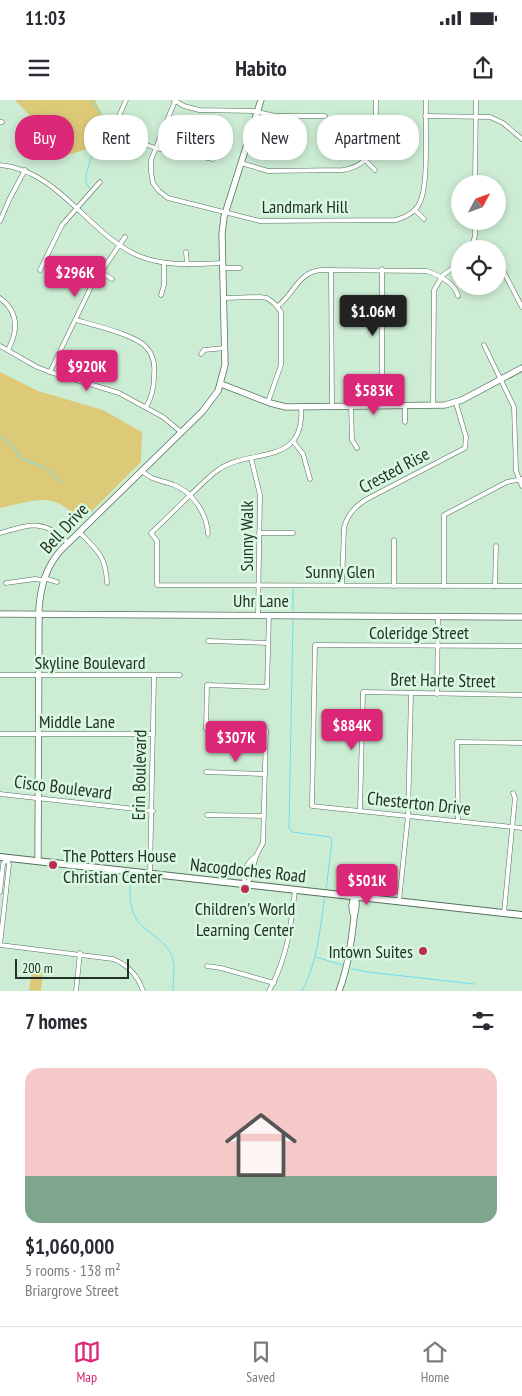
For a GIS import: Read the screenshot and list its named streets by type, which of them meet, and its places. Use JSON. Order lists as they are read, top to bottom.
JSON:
{
  "streets": {
    "main road": ["Nacogdoches Road"],
    "street": [
      "Landmark Hill",
      "Crested Rise",
      "Bell Drive",
      "Sunny Walk",
      "Sunny Glen",
      "Uhr Lane",
      "Coleridge Street",
      "Skyline Boulevard",
      "Bret Harte Street",
      "Middle Lane",
      "Erin Boulevard",
      "Cisco Boulevard",
      "Chesterton Drive"
    ]
  },
  "crossings": [
    ["Landmark Hill", "Bell Drive"],
    ["Crested Rise", "Sunny Glen"],
    ["Bell Drive", "Uhr Lane"],
    ["Bell Drive", "Skyline Boulevard"],
    ["Bell Drive", "Middle Lane"],
    ["Bell Drive", "Cisco Boulevard"],
    ["Bell Drive", "Nacogdoches Road"],
    ["Sunny Walk", "Sunny Glen"],
    ["Sunny Walk", "Uhr Lane"],
    ["Coleridge Street", "Chesterton Drive"],
    ["Skyline Boulevard", "Erin Boulevard"],
    ["Bret Harte Street", "Chesterton Drive"],
    ["Middle Lane", "Erin Boulevard"],
    ["Erin Boulevard", "Cisco Boulevard"],
    ["Erin Boulevard", "Nacogdoches Road"]
  ],
  "places": ["The Potters House Christian Center", "Children's World Learning Center", "Intown Suites"],
  "scale_bar": "200 m",
  "north": "top right",
  "page": {
    "status": "11:03",
    "header": "Habito",
    "chip": [
      "Buy",
      "Rent",
      "Filters",
      "New",
      "Apartment"
    ],
    "price": [
      "$296K",
      "$1.06M",
      "$920K",
      "$583K",
      "$884K",
      "$307K",
      "$501K"
    ],
    "scale": "200 m",
    "heading": "7 homes",
    "list": [
      {
        "name": "$1,060,000",
        "note": "5 rooms · 138 m² · Briargrove Street"
      }
    ],
    "tabs": ["Map", "Saved", "Home"]
  }
}
